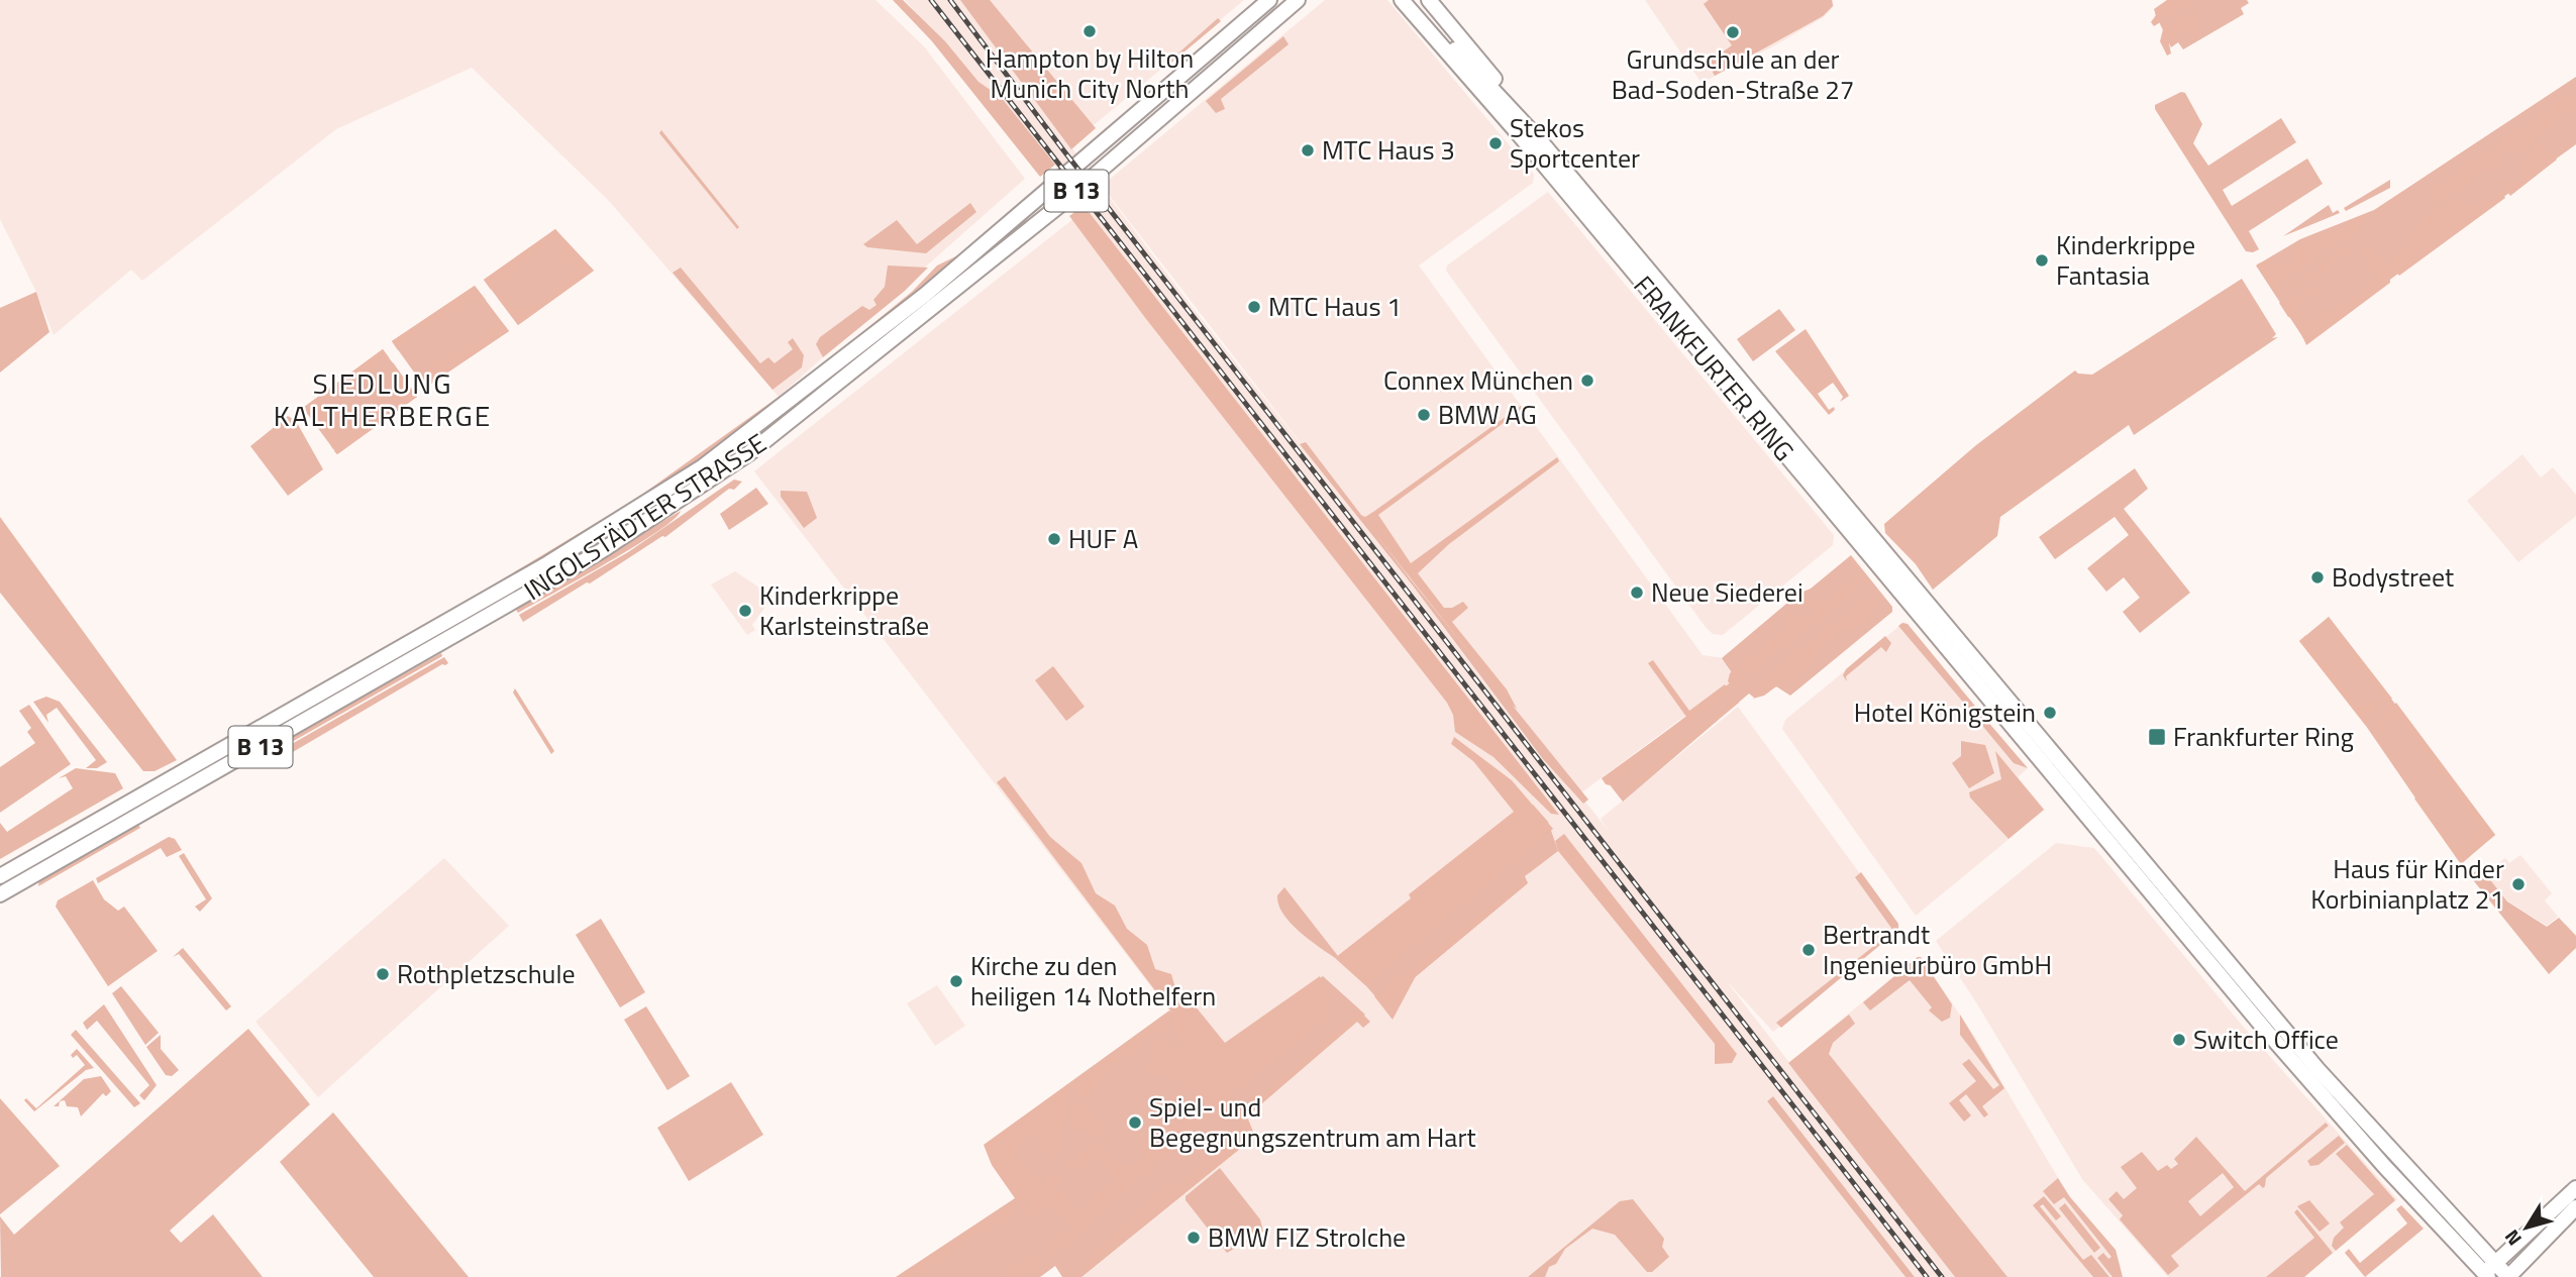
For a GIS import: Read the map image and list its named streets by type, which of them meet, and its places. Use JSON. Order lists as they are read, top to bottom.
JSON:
{
  "streets": {
    "main road": ["B 13", "FRANKFURTER RING", "INGOLSTÄDTER STRASSE"]
  },
  "districts": ["SIEDLUNG KALTHERBERGE"],
  "places": {
    "other": [
      "Hampton by Hilton Munich City North",
      "Grundschule an der Bad-Soden-Straße 27",
      "Stekos Sportcenter",
      "MTC Haus 3",
      "Kinderkrippe Fantasia",
      "MTC Haus 1",
      "Connex München",
      "BMW AG",
      "HUF A",
      "Bodystreet",
      "Neue Siederei",
      "Kinderkrippe Karlsteinstraße",
      "Hotel Königstein",
      "Haus für Kinder Korbinianplatz 21",
      "Bertrandt Ingenieurbüro GmbH",
      "Rothpletzschule",
      "Kirche zu den heiligen 14 Nothelfern",
      "Switch Office",
      "Spiel- und Begegnungszentrum am Hart",
      "BMW FIZ Strolche"
    ],
    "transit": ["Frankfurter Ring"]
  },
  "north": "bottom left"
}
